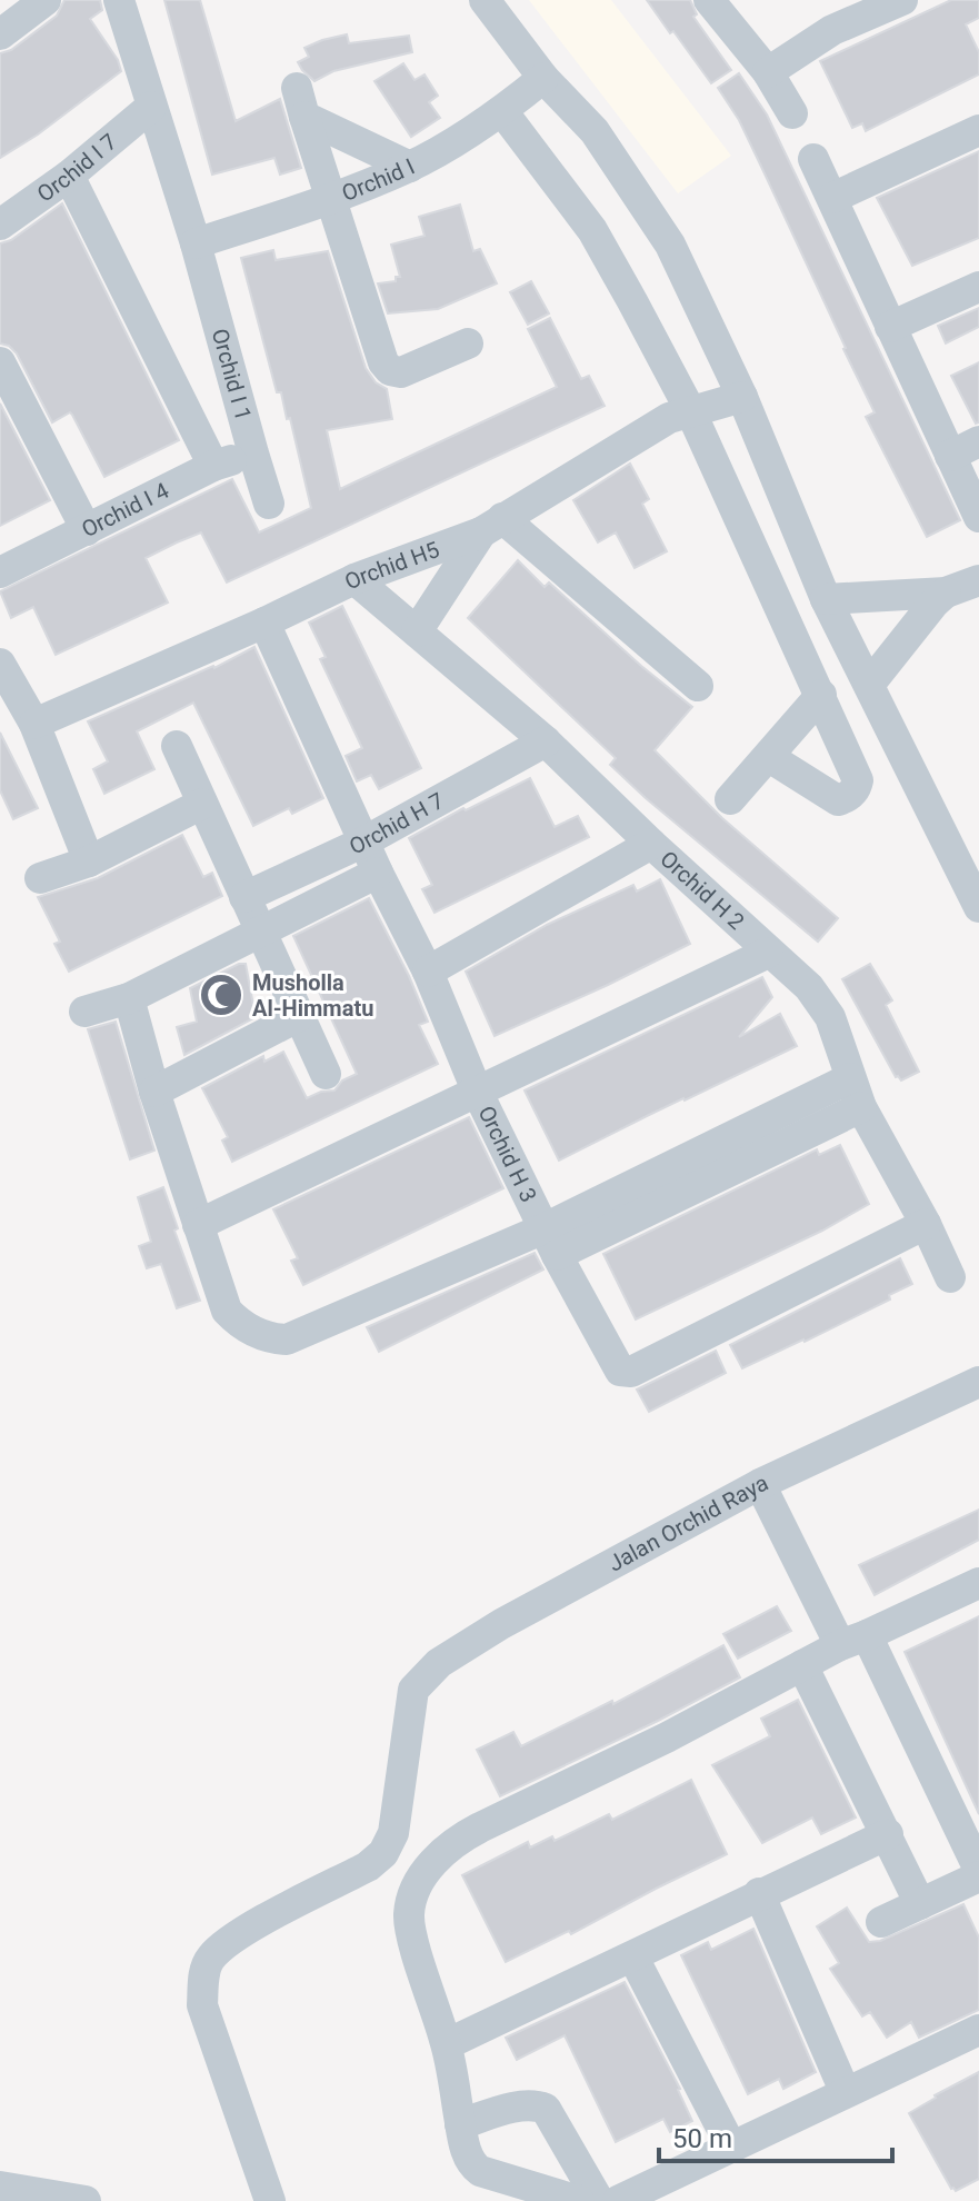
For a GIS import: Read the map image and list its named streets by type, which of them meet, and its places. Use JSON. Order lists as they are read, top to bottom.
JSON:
{
  "streets": {
    "street": [
      "Orchid I 7",
      "Orchid I",
      "Orchid I 1",
      "Orchid I 4",
      "Orchid H5",
      "Orchid H 7",
      "Orchid H 2",
      "Orchid H 3",
      "Jalan Orchid Raya"
    ]
  },
  "crossings": [
    ["Orchid I 7", "Orchid I 1"],
    ["Orchid I", "Orchid I 1"],
    ["Orchid I 1", "Orchid I 4"],
    ["Orchid H5", "Orchid H 2"],
    ["Orchid H5", "Orchid H 3"],
    ["Orchid H 7", "Orchid H 2"],
    ["Orchid H 7", "Orchid H 3"],
    ["Orchid H 2", "Orchid H 3"]
  ],
  "places": {
    "mosque": ["Musholla Al-Himmatu"]
  },
  "scale_bar": "50 m"
}
